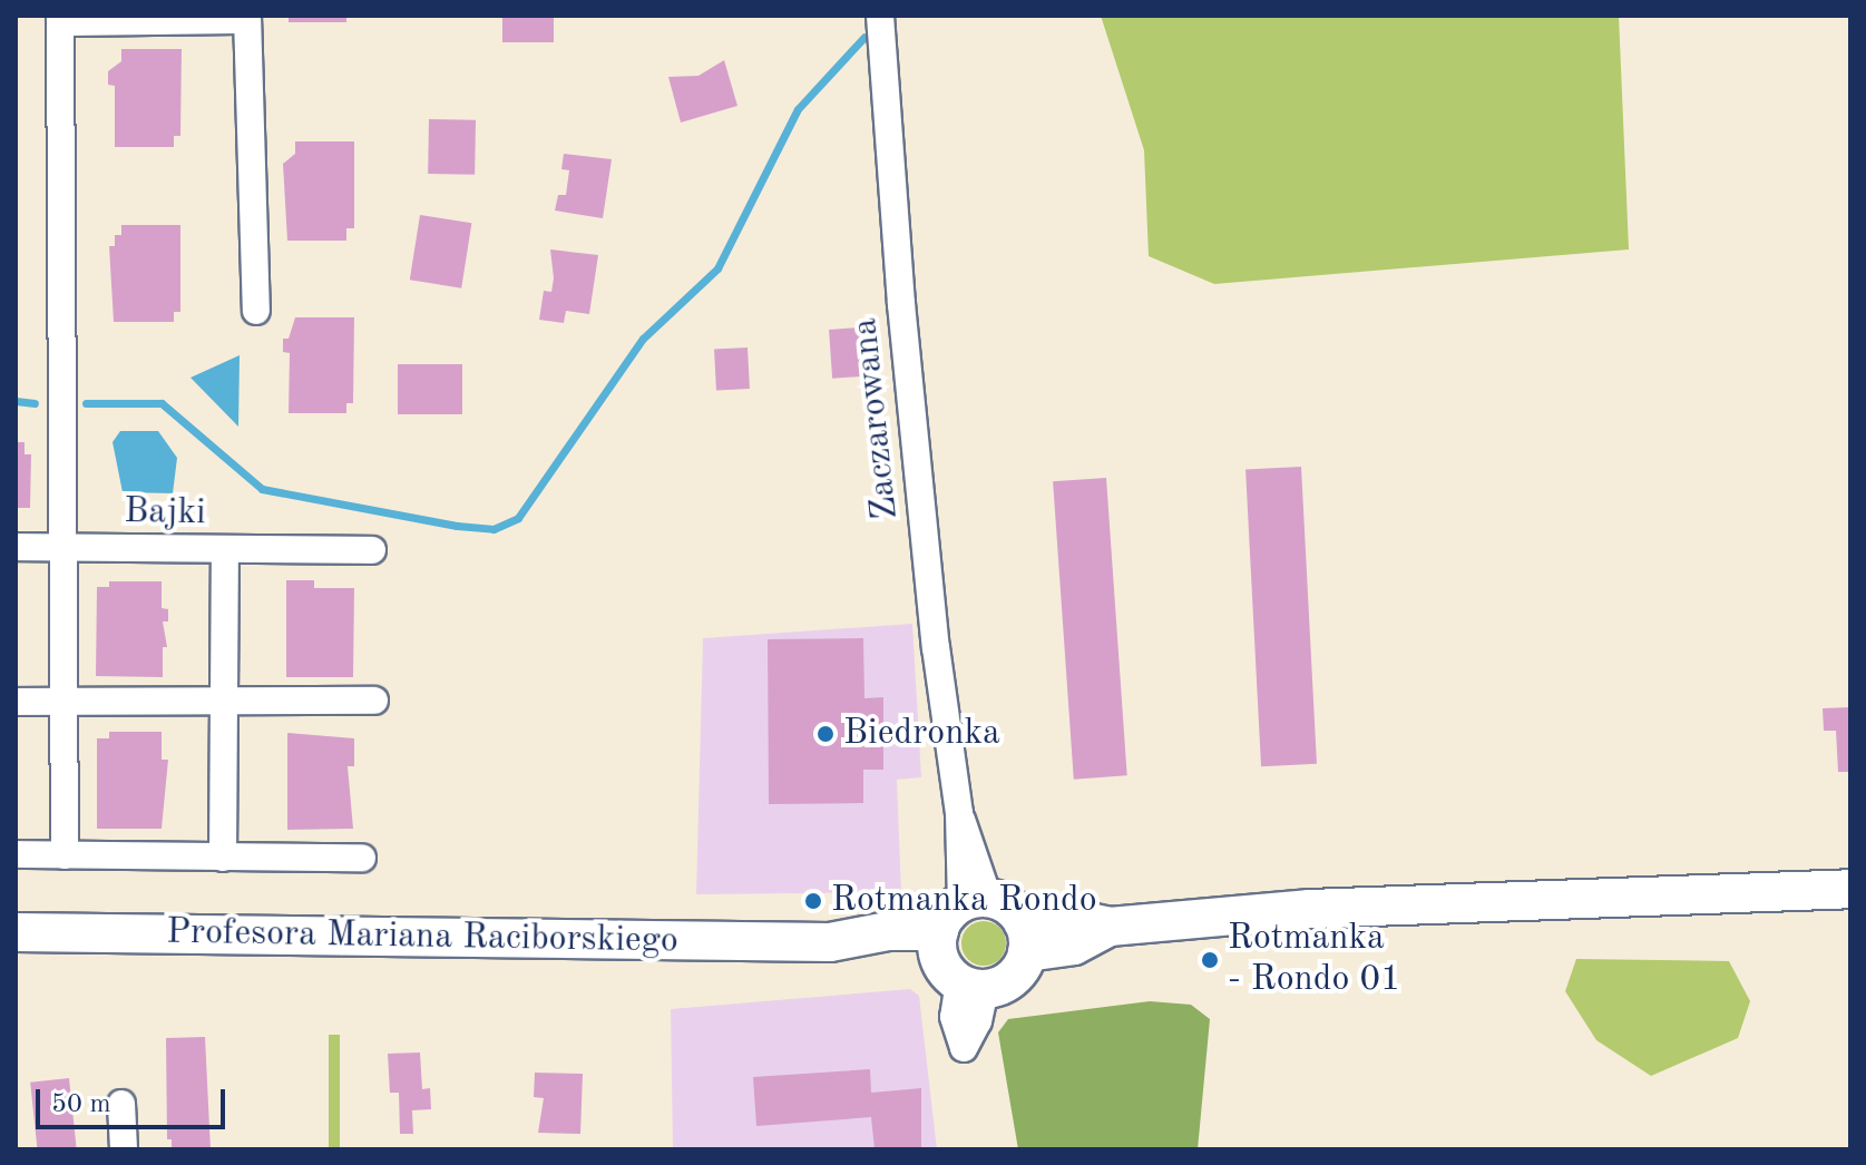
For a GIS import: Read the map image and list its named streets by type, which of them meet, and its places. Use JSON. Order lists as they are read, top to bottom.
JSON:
{
  "streets": {
    "main road": ["Profesora Mariana Raciborskiego"],
    "street": ["Zaczarowana", "Bajki"]
  },
  "crossings": [
    ["Zaczarowana", "Profesora Mariana Raciborskiego"]
  ],
  "places": ["Biedronka", "Rotmanka Rondo", "Rotmanka - Rondo 01"],
  "scale_bar": "50 m"
}
